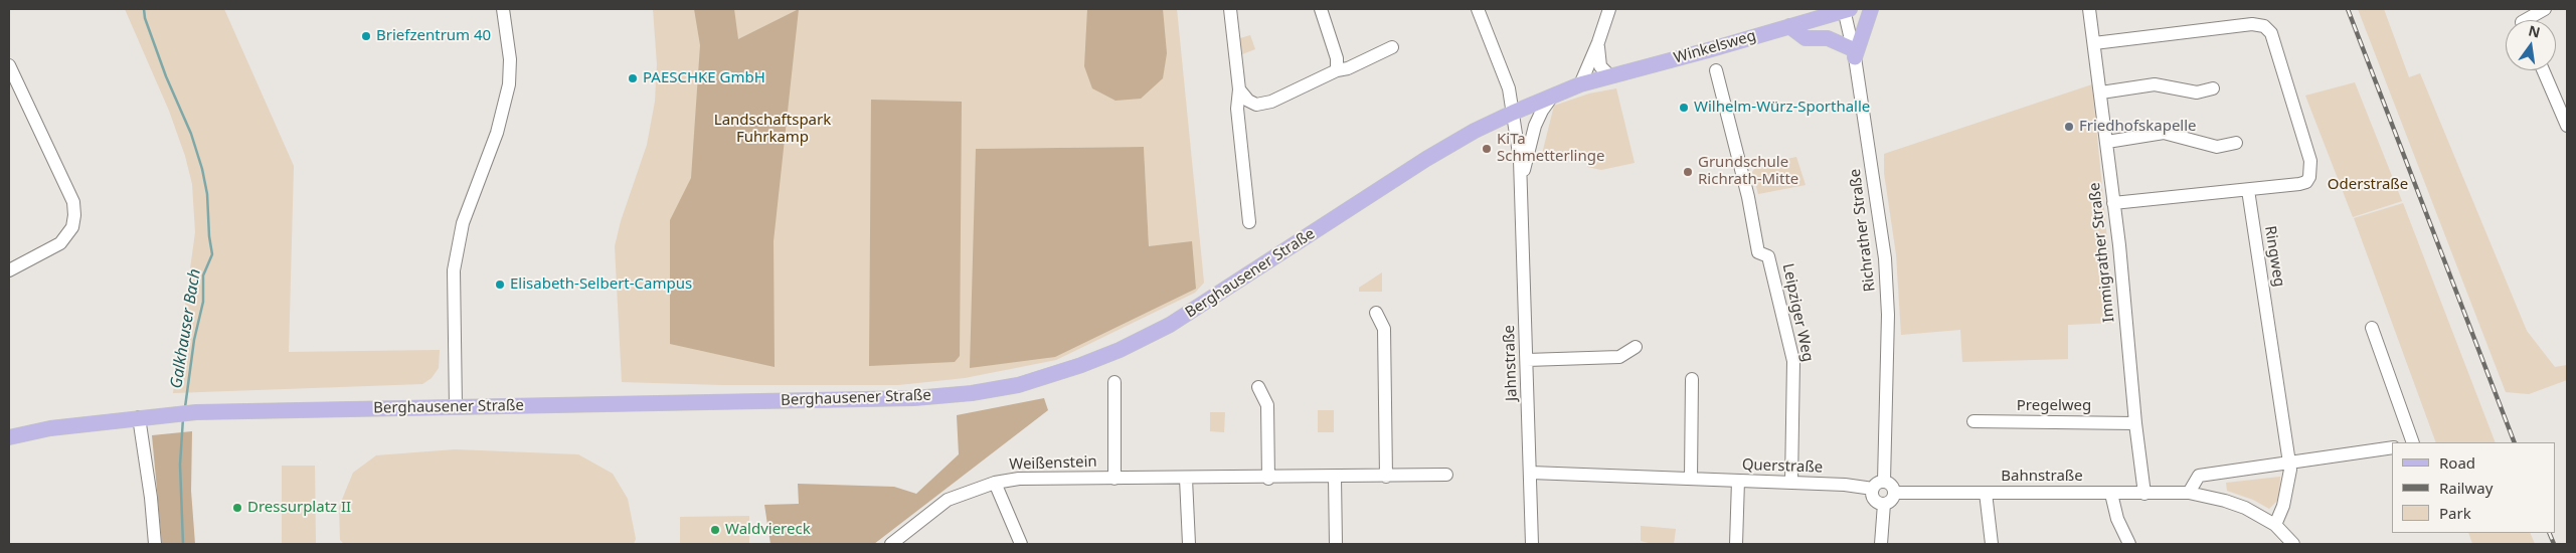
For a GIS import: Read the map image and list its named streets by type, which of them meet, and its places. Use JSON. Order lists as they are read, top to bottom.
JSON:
{
  "streets": {
    "main road": ["Winkelsweg", "Berghausener Straße"],
    "street": [
      "Richrather Straße",
      "Immigrather Straße",
      "Ringweg",
      "Leipziger Weg",
      "Jahnstraße",
      "Pregelweg",
      "Weißenstein",
      "Querstraße",
      "Bahnstraße"
    ]
  },
  "crossings": [
    ["Winkelsweg", "Richrather Straße"],
    ["Winkelsweg", "Berghausener Straße"],
    ["Richrather Straße", "Querstraße"],
    ["Richrather Straße", "Bahnstraße"],
    ["Immigrather Straße", "Pregelweg"],
    ["Immigrather Straße", "Bahnstraße"],
    ["Ringweg", "Bahnstraße"],
    ["Berghausener Straße", "Jahnstraße"],
    ["Leipziger Weg", "Querstraße"],
    ["Jahnstraße", "Querstraße"],
    ["Querstraße", "Bahnstraße"]
  ],
  "water": ["Galkhauser Bach"],
  "parks": ["Landschaftspark Fuhrkamp", "Oderstraße"],
  "places": [
    "Briefzentrum 40",
    "PAESCHKE GmbH",
    "Wilhelm-Würz-Sporthalle",
    "Friedhofskapelle",
    "KiTa Schmetterlinge",
    "Grundschule Richrath-Mitte",
    "Elisabeth-Selbert-Campus",
    "Dressurplatz II",
    "Waldviereck"
  ],
  "legend": ["Road", "Railway", "Park"],
  "north": "top"
}
